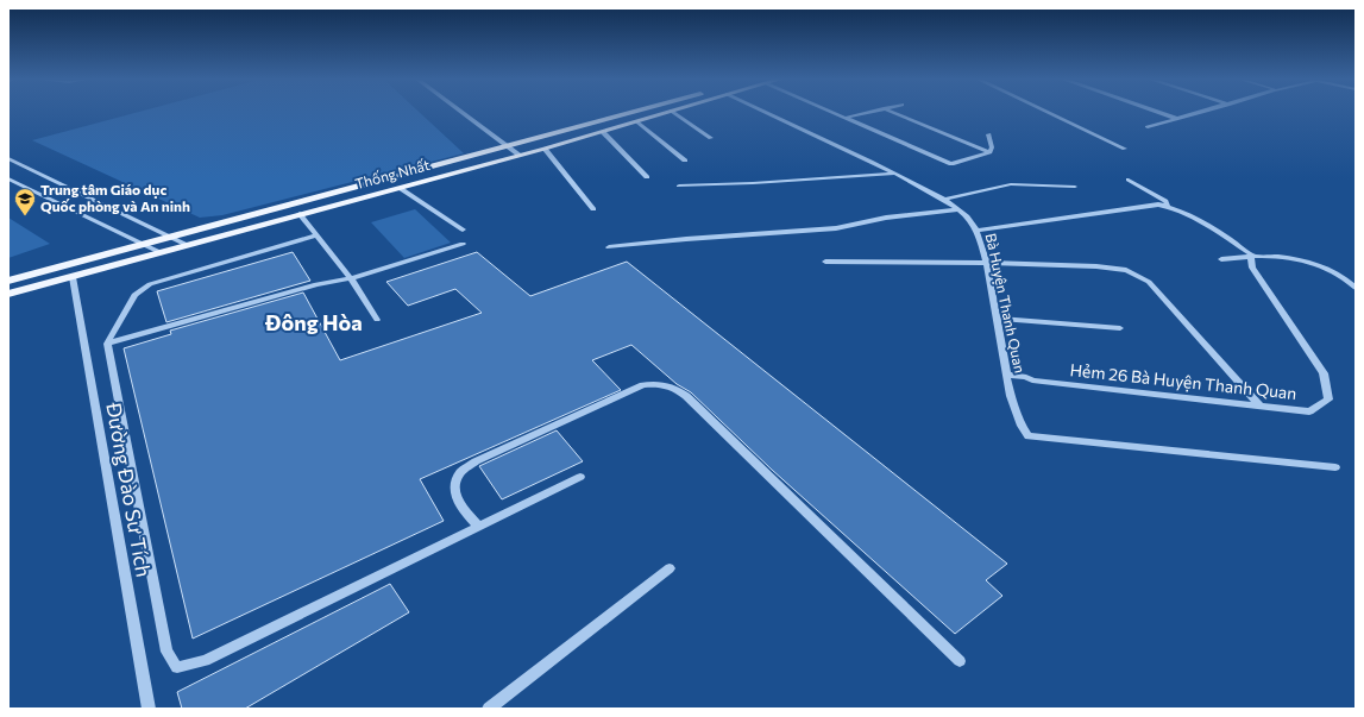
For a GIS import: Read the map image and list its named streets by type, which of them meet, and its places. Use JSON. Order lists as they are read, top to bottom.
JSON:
{
  "streets": {
    "main road": ["Thống Nhất"],
    "street": ["Bà Huyện Thanh Quan", "Hẻm 26 Bà Huyện Thanh Quan", "Đường Đào Sư Tích"]
  },
  "crossings": [
    ["Thống Nhất", "Đường Đào Sư Tích"],
    ["Bà Huyện Thanh Quan", "Hẻm 26 Bà Huyện Thanh Quan"]
  ],
  "districts": ["Đông Hòa"],
  "places": {
    "school or university": ["Trung tâm Giáo dục Quốc phòng và An ninh"]
  }
}
